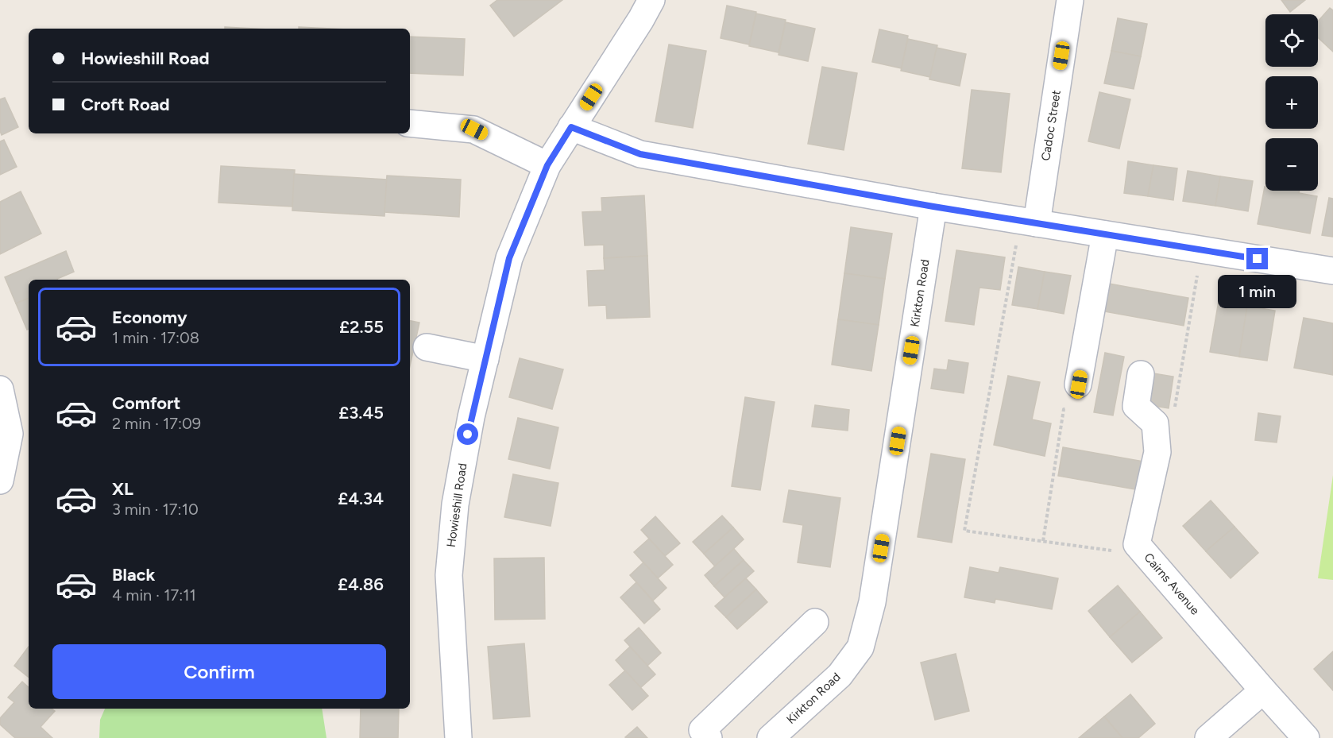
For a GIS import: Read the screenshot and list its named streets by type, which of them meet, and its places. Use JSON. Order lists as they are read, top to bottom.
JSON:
{
  "streets": {
    "street": [
      "Cadoc Street",
      "Kirkton Road",
      "Howieshill Road",
      "Cairns Avenue"
    ]
  },
  "page": {
    "map_buttons": ["+", "−"],
    "banner": ["Howieshill Road", "Croft Road"],
    "bubble": "1 min",
    "list": [
      {
        "name": "Economy",
        "note": "1 min · 17:08",
        "value": "£2.55"
      },
      {
        "name": "Comfort",
        "note": "2 min · 17:09",
        "value": "£3.45"
      },
      {
        "name": "XL",
        "note": "3 min · 17:10",
        "value": "£4.34"
      },
      {
        "name": "Black",
        "note": "4 min · 17:11",
        "value": "£4.86"
      }
    ],
    "buttons": "Confirm"
  }
}
